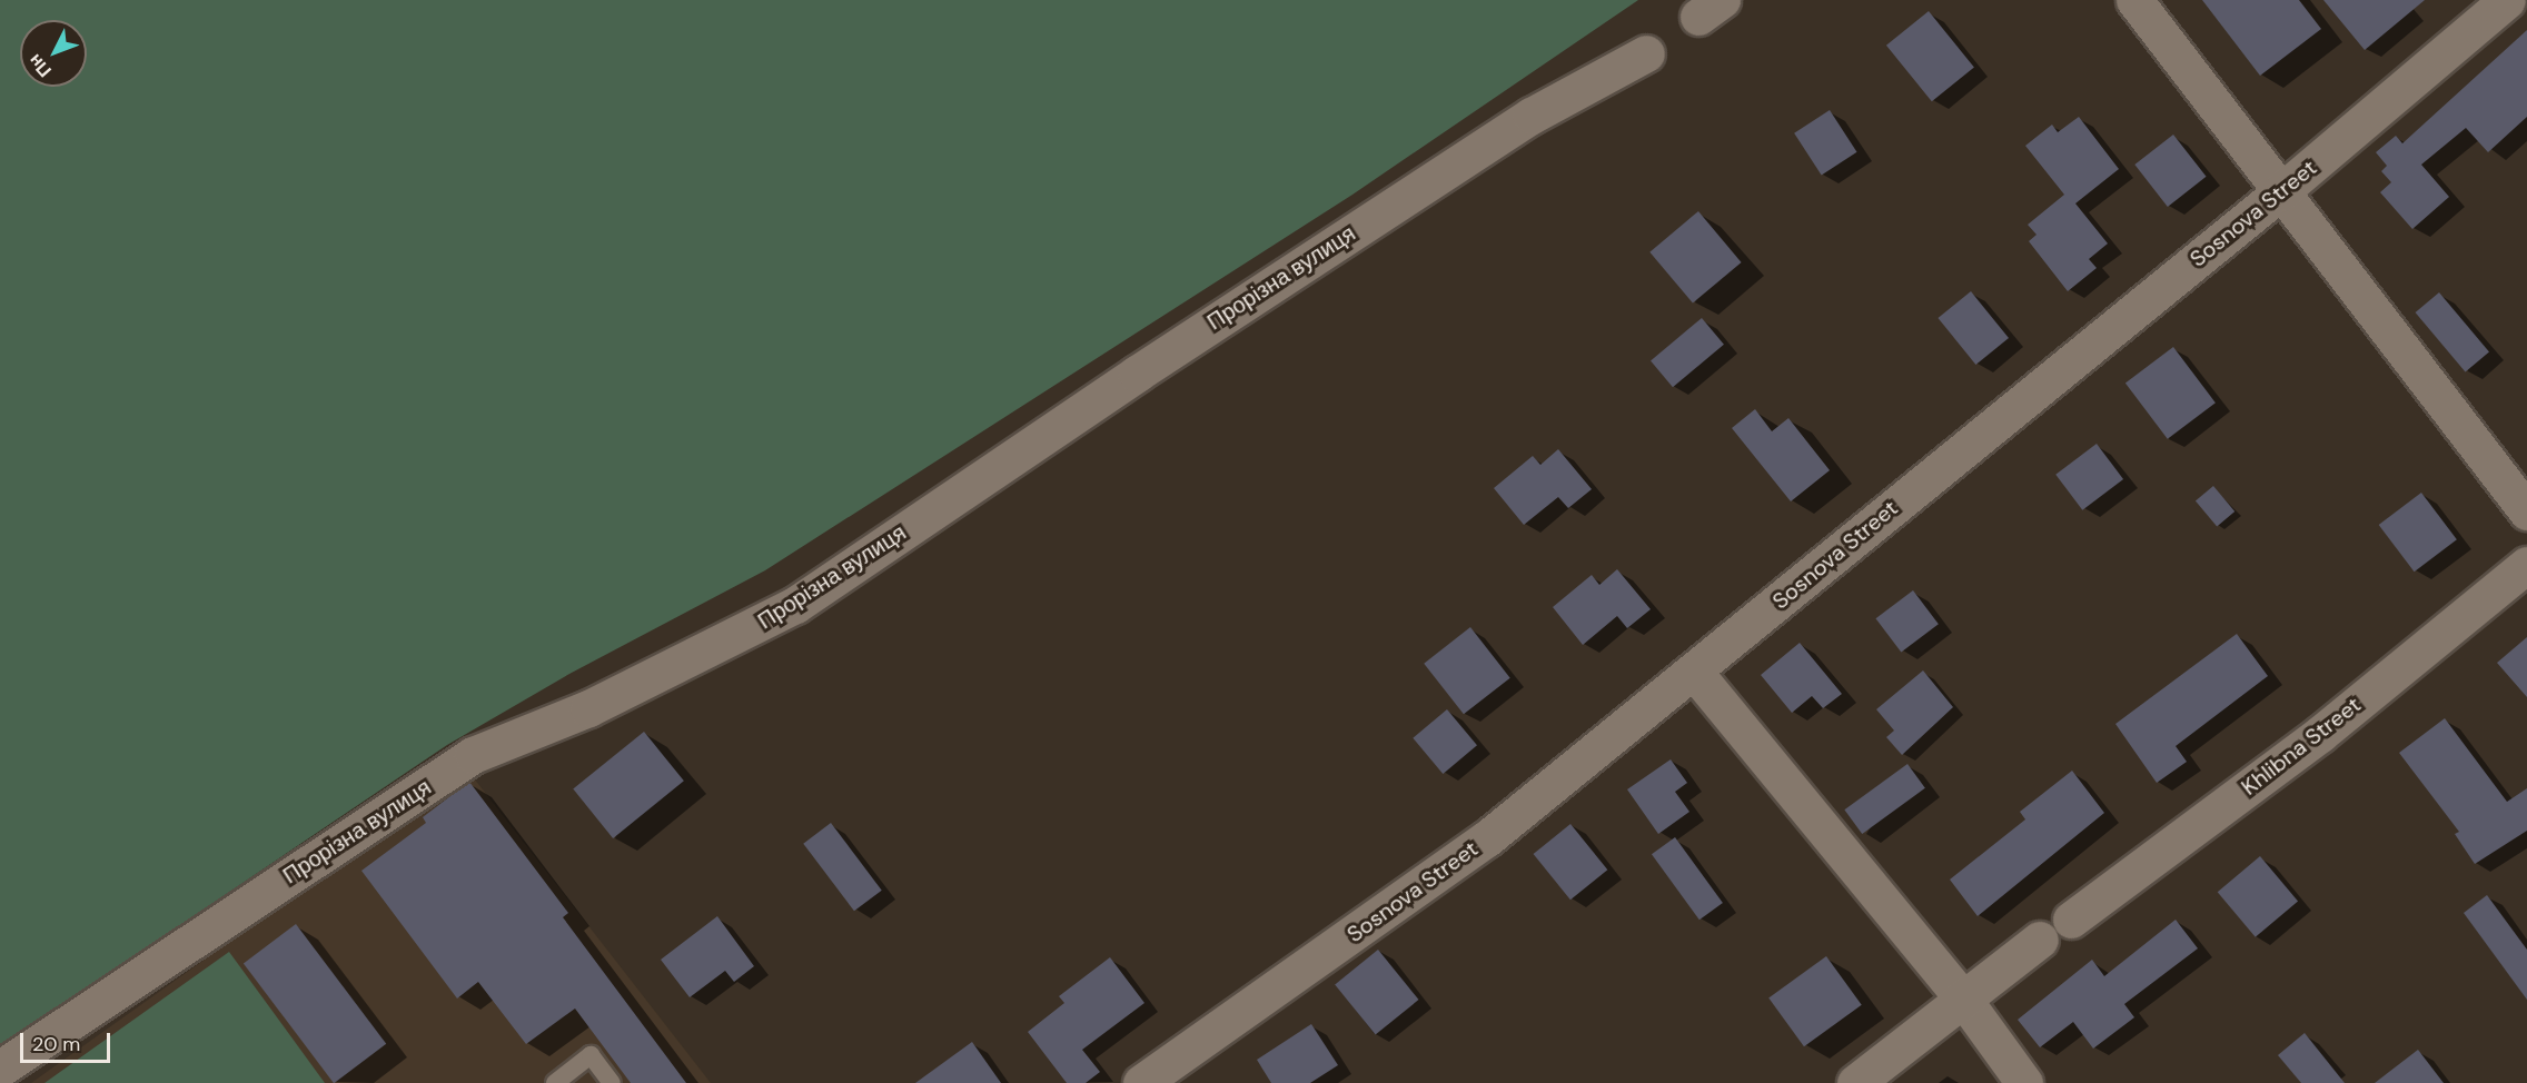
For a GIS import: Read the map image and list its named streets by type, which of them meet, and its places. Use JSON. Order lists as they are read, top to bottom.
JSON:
{
  "streets": {
    "street": ["Sosnova Street", "Прорізна вулиця", "Khlibna Street"]
  },
  "scale_bar": "20 m",
  "north": "bottom left"
}
